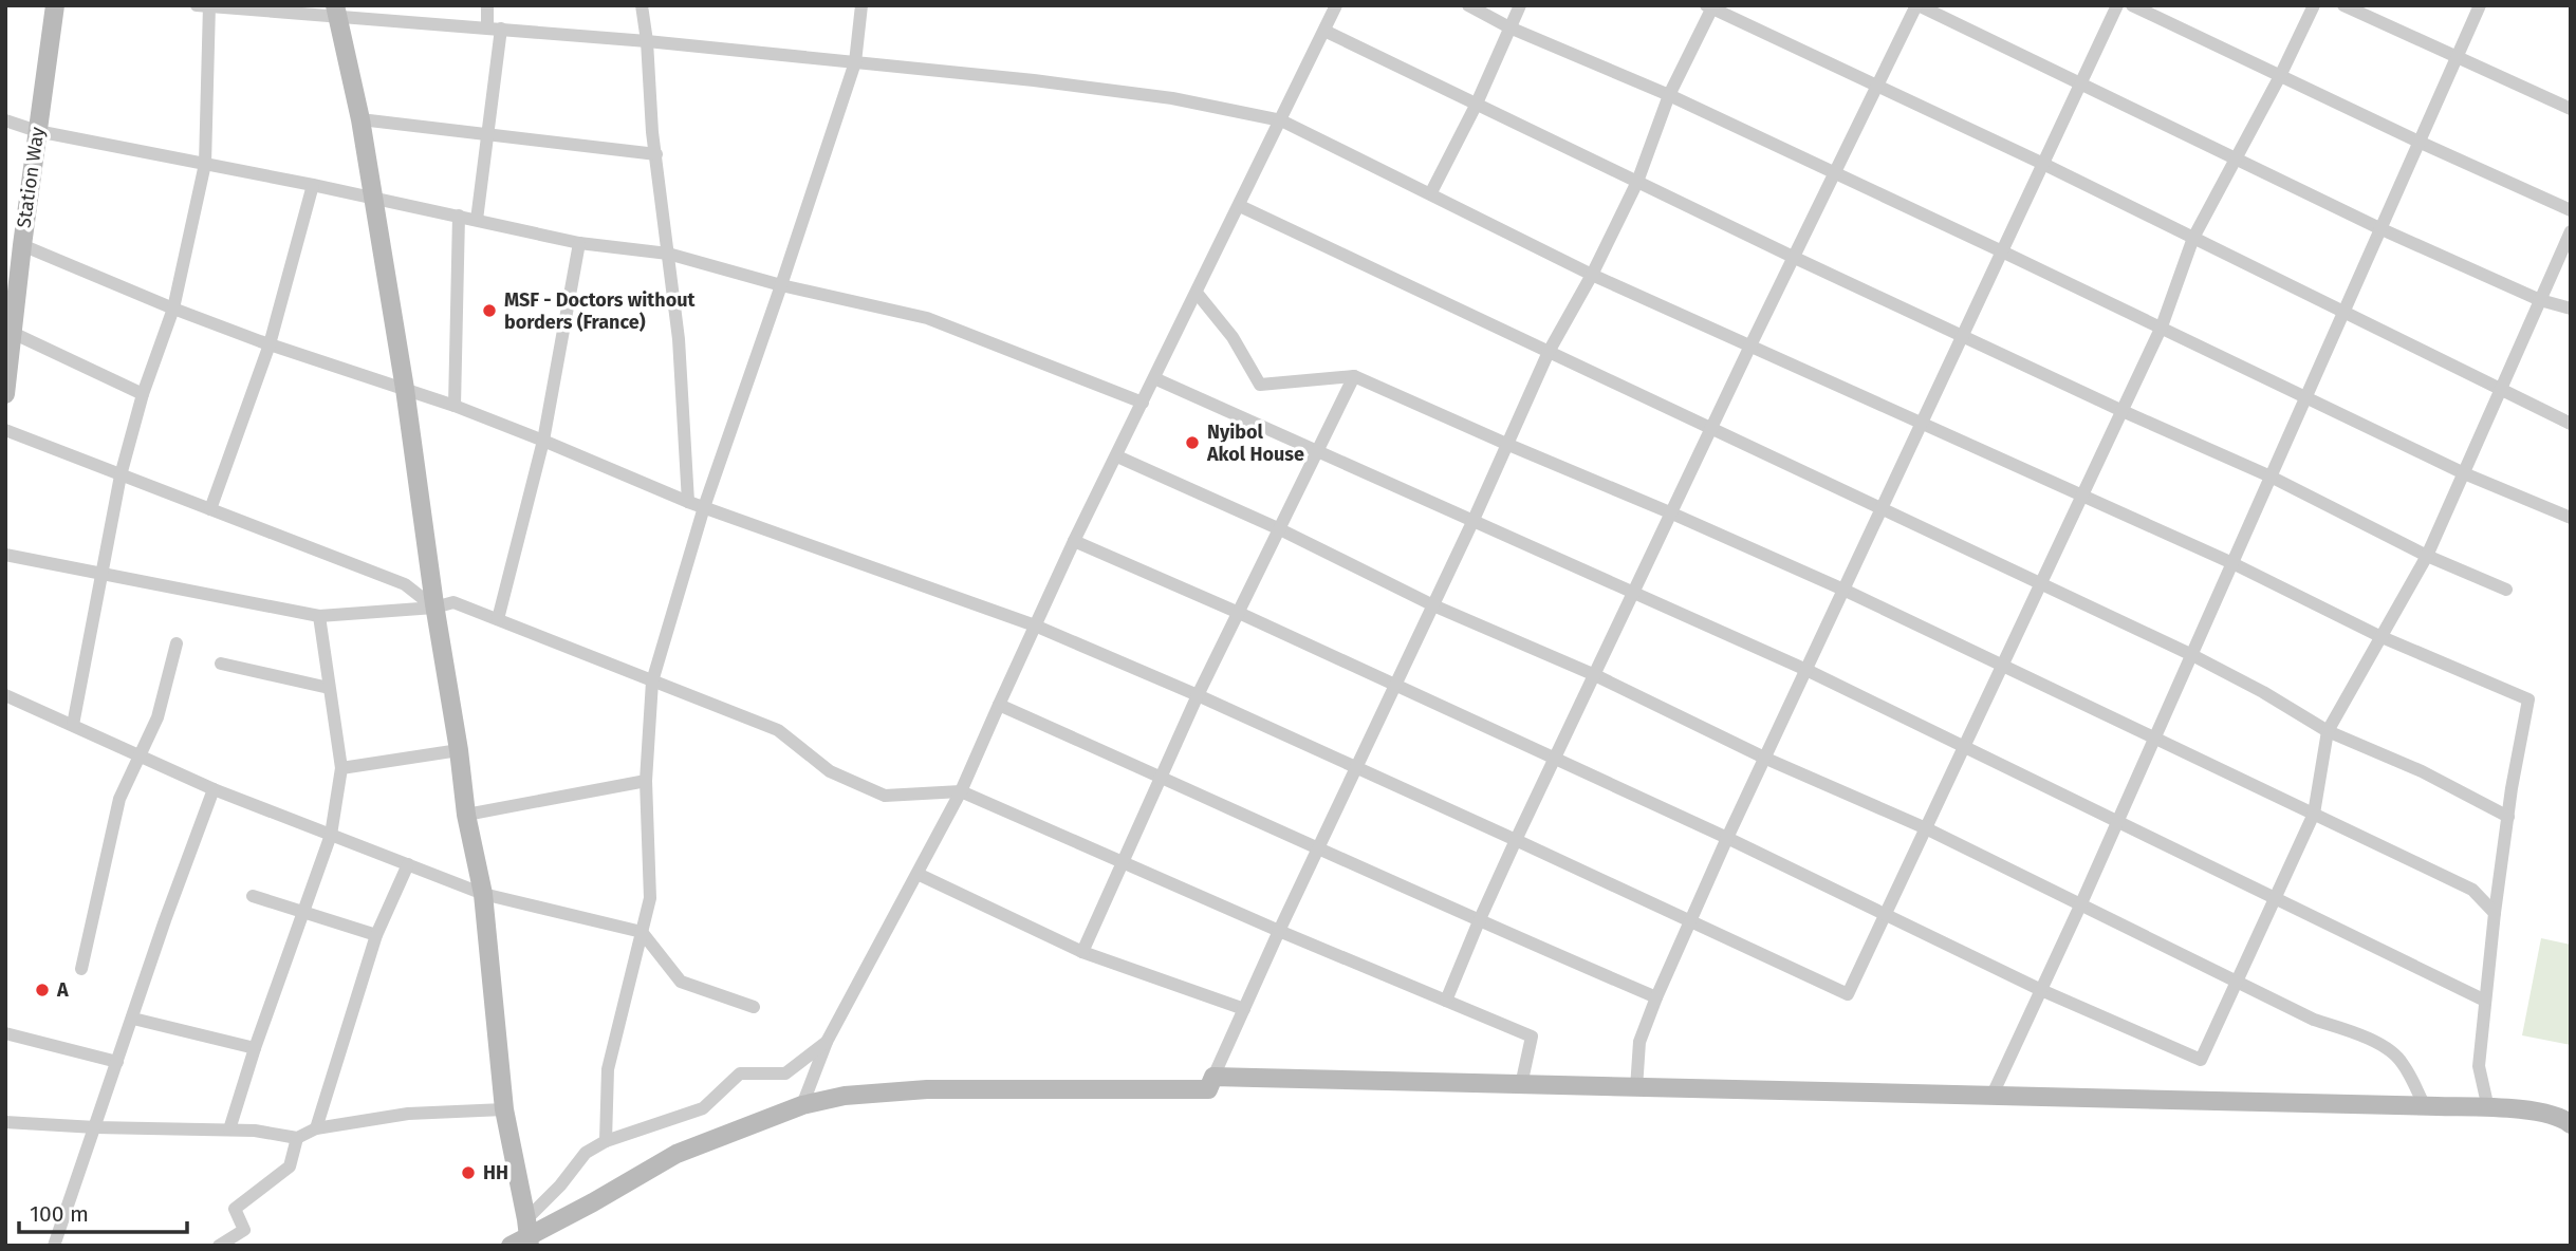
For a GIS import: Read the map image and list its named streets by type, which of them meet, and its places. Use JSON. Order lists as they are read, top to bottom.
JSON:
{
  "streets": {
    "street": ["Station Way"]
  },
  "places": [
    "MSF - Doctors without borders (France)",
    "Nyibol Akol House",
    "A",
    "HH"
  ],
  "scale_bar": "100 m"
}
